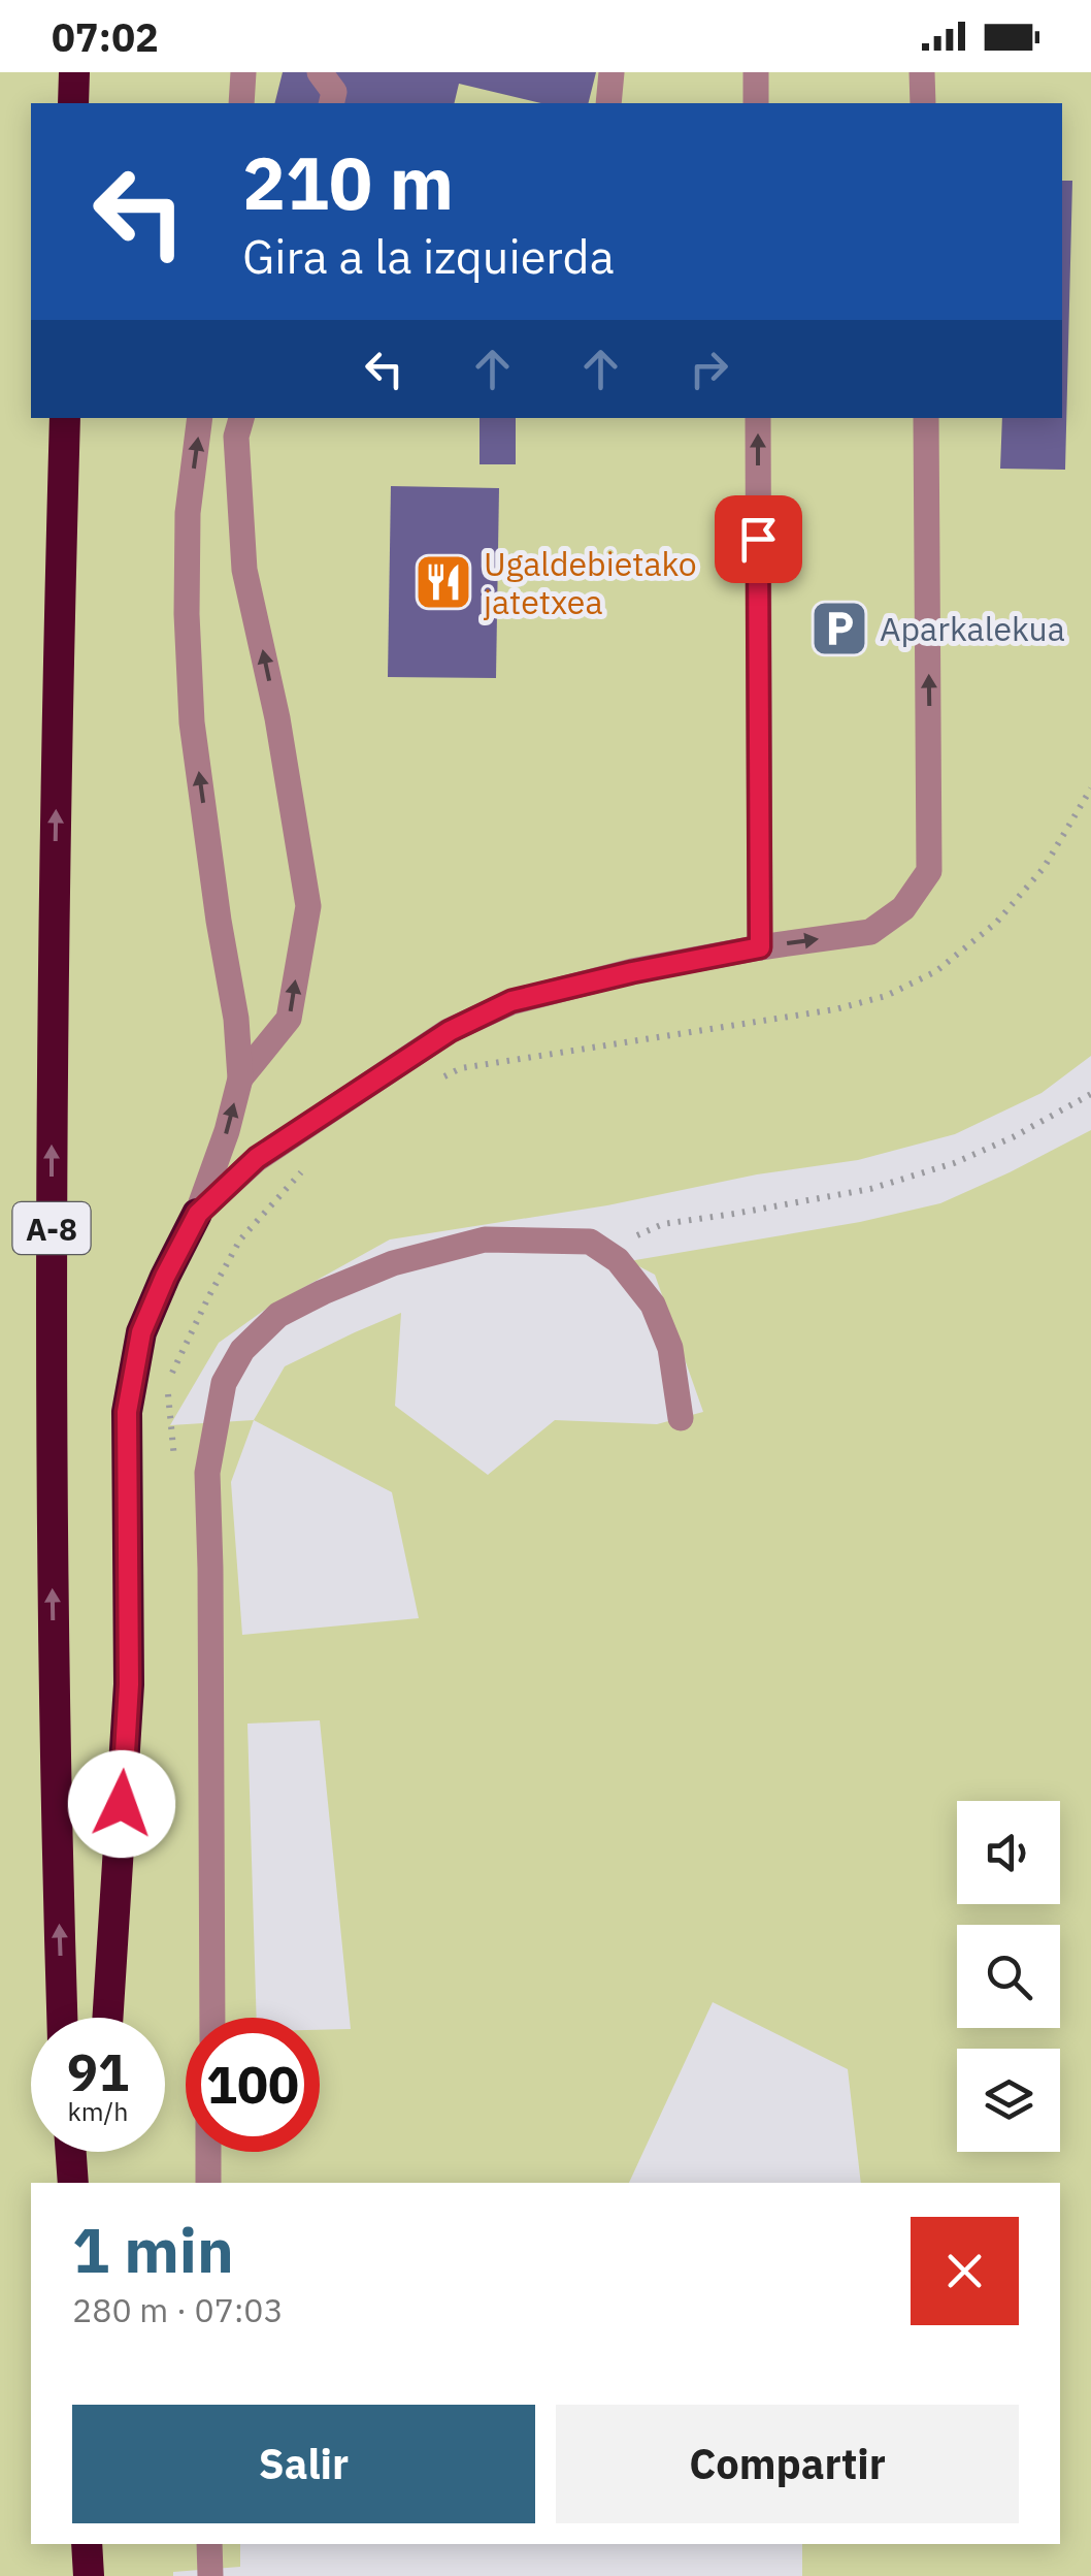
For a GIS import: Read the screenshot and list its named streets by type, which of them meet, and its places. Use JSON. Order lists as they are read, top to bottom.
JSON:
{
  "streets": {
    "highway": ["A-8"]
  },
  "places": {
    "restaurant": ["Ugaldebietako jatetxea"],
    "parking": ["Aparkalekua"]
  },
  "page": {
    "status": "07:02",
    "turn": ["210 m", "Gira a la izquierda"],
    "speed": "91 km/h",
    "limit": "100",
    "heading": ["1 min", "280 m · 07:03"],
    "buttons": ["Salir", "Compartir"]
  }
}
